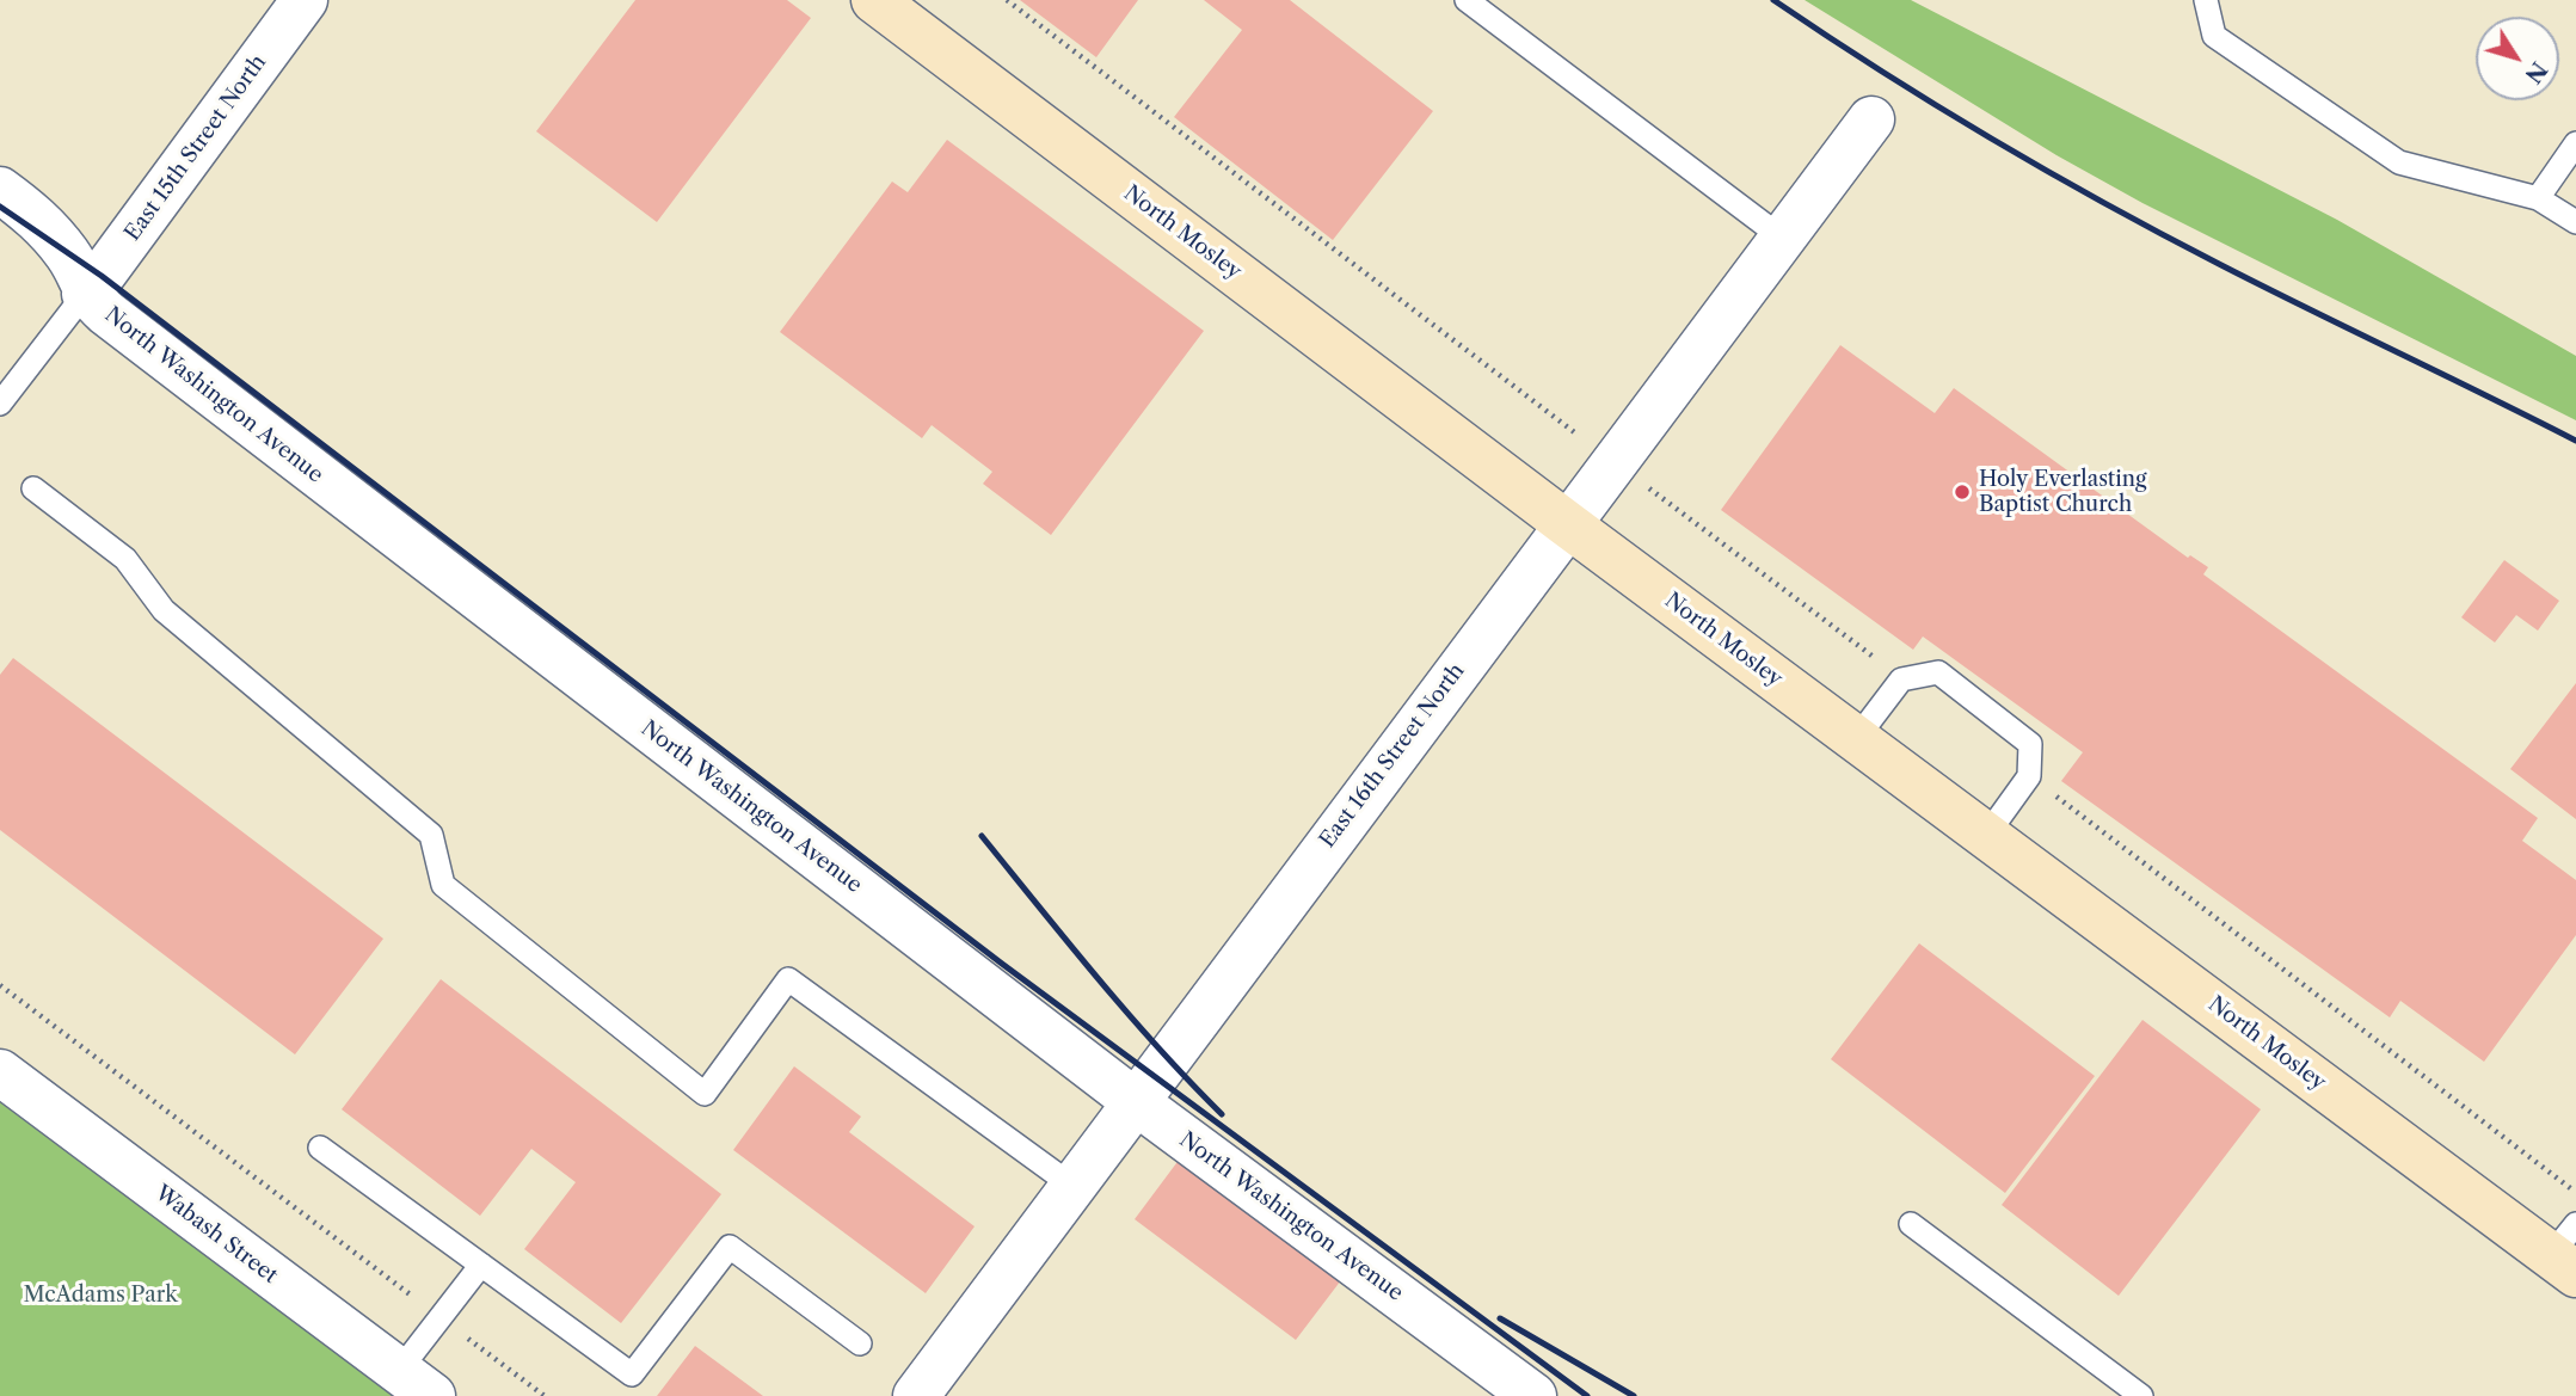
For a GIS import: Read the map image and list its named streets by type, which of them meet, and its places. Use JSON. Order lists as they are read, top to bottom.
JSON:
{
  "streets": {
    "street": [
      "East 15th Street North",
      "North Mosley",
      "North Washington Avenue",
      "East 16th Street North",
      "Wabash Street"
    ]
  },
  "crossings": [
    ["East 15th Street North", "North Washington Avenue"],
    ["North Mosley", "East 16th Street North"],
    ["North Washington Avenue", "East 16th Street North"]
  ],
  "parks": ["McAdams Park"],
  "places": ["Holy Everlasting Baptist Church"],
  "north": "bottom right"
}
